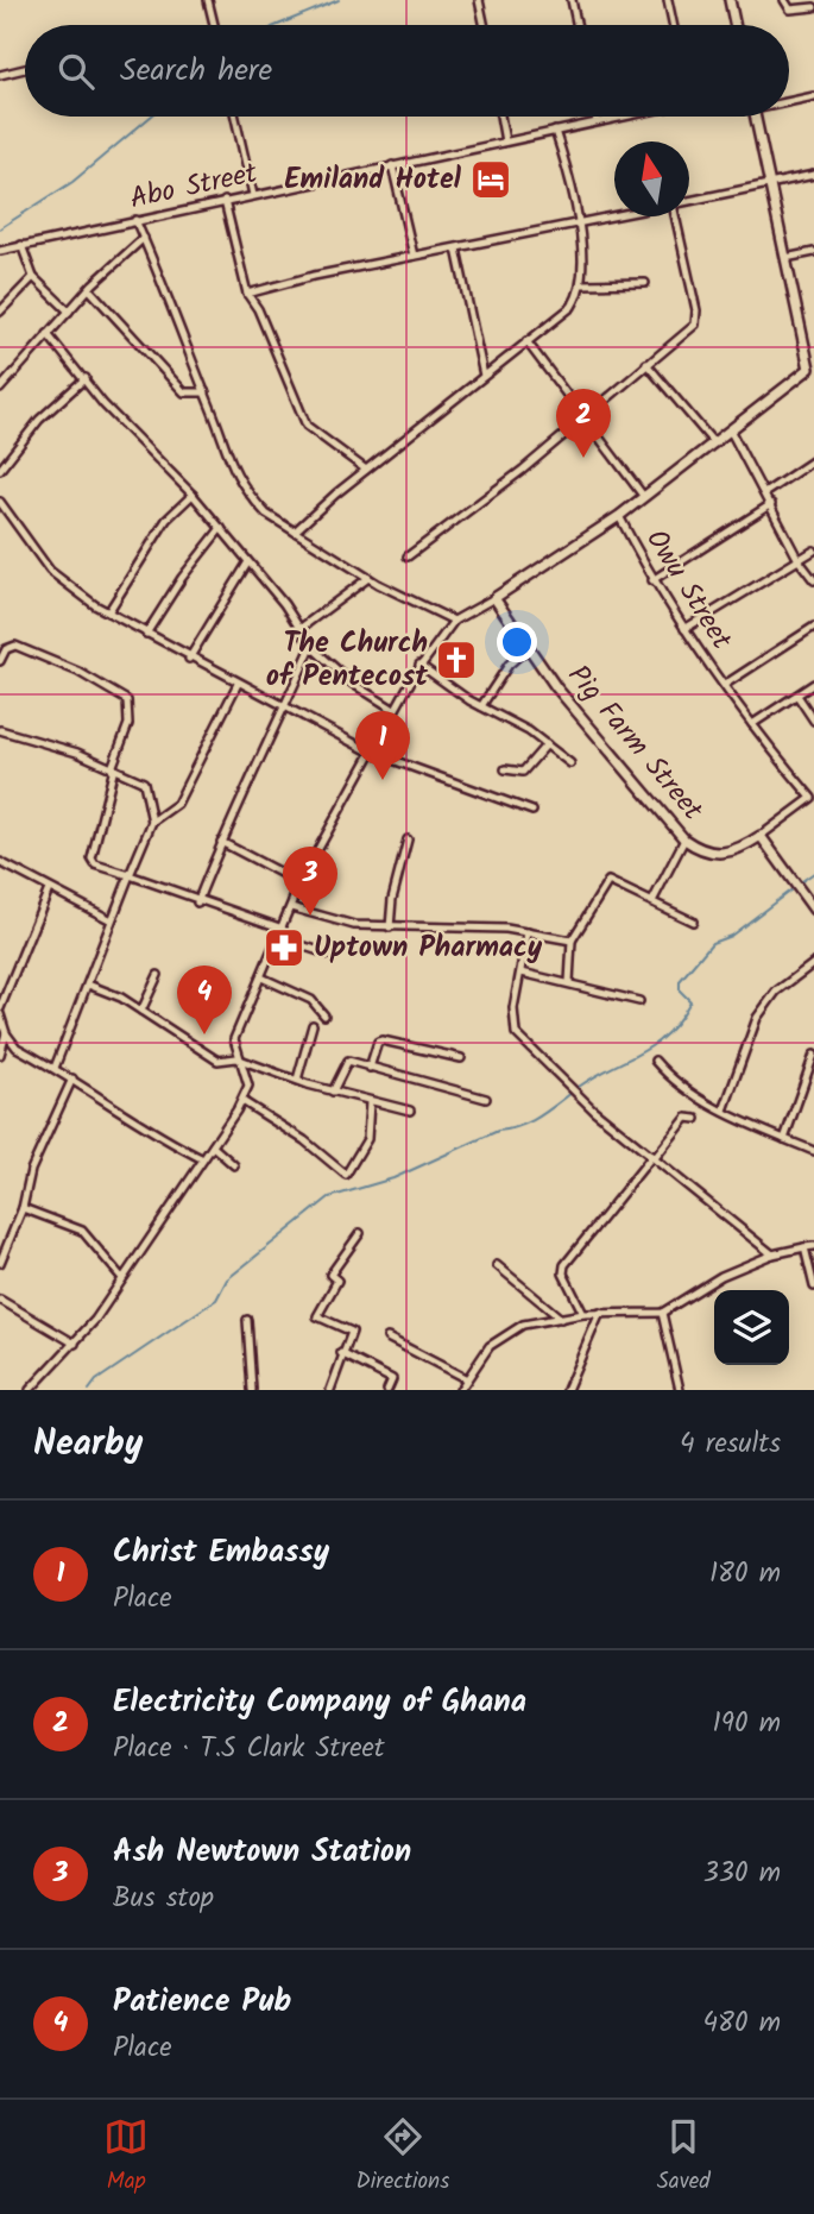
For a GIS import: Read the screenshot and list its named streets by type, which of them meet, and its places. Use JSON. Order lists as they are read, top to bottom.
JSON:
{
  "streets": {
    "street": ["Abo Street", "Owu Street", "Pig Farm Street"]
  },
  "crossings": [
    ["Owu Street", "Pig Farm Street"]
  ],
  "places": {
    "hotel": ["Emiland Hotel"],
    "church": ["The Church of Pentecost"],
    "pharmacy": ["Uptown Pharmacy"]
  },
  "north": "top",
  "page": {
    "search": "Search here",
    "pins": [
      "2",
      "1",
      "3",
      "4"
    ],
    "heading": ["Nearby", "4 results"],
    "list": [
      {
        "mark": "1",
        "name": "Christ Embassy",
        "note": "Place",
        "value": "180 m"
      },
      {
        "mark": "2",
        "name": "Electricity Company of Ghana",
        "note": "Place · T.S Clark Street",
        "value": "190 m"
      },
      {
        "mark": "3",
        "name": "Ash Newtown Station",
        "note": "Bus stop",
        "value": "330 m"
      },
      {
        "mark": "4",
        "name": "Patience Pub",
        "note": "Place",
        "value": "480 m"
      }
    ],
    "nav": ["Map", "Directions", "Saved"]
  }
}
